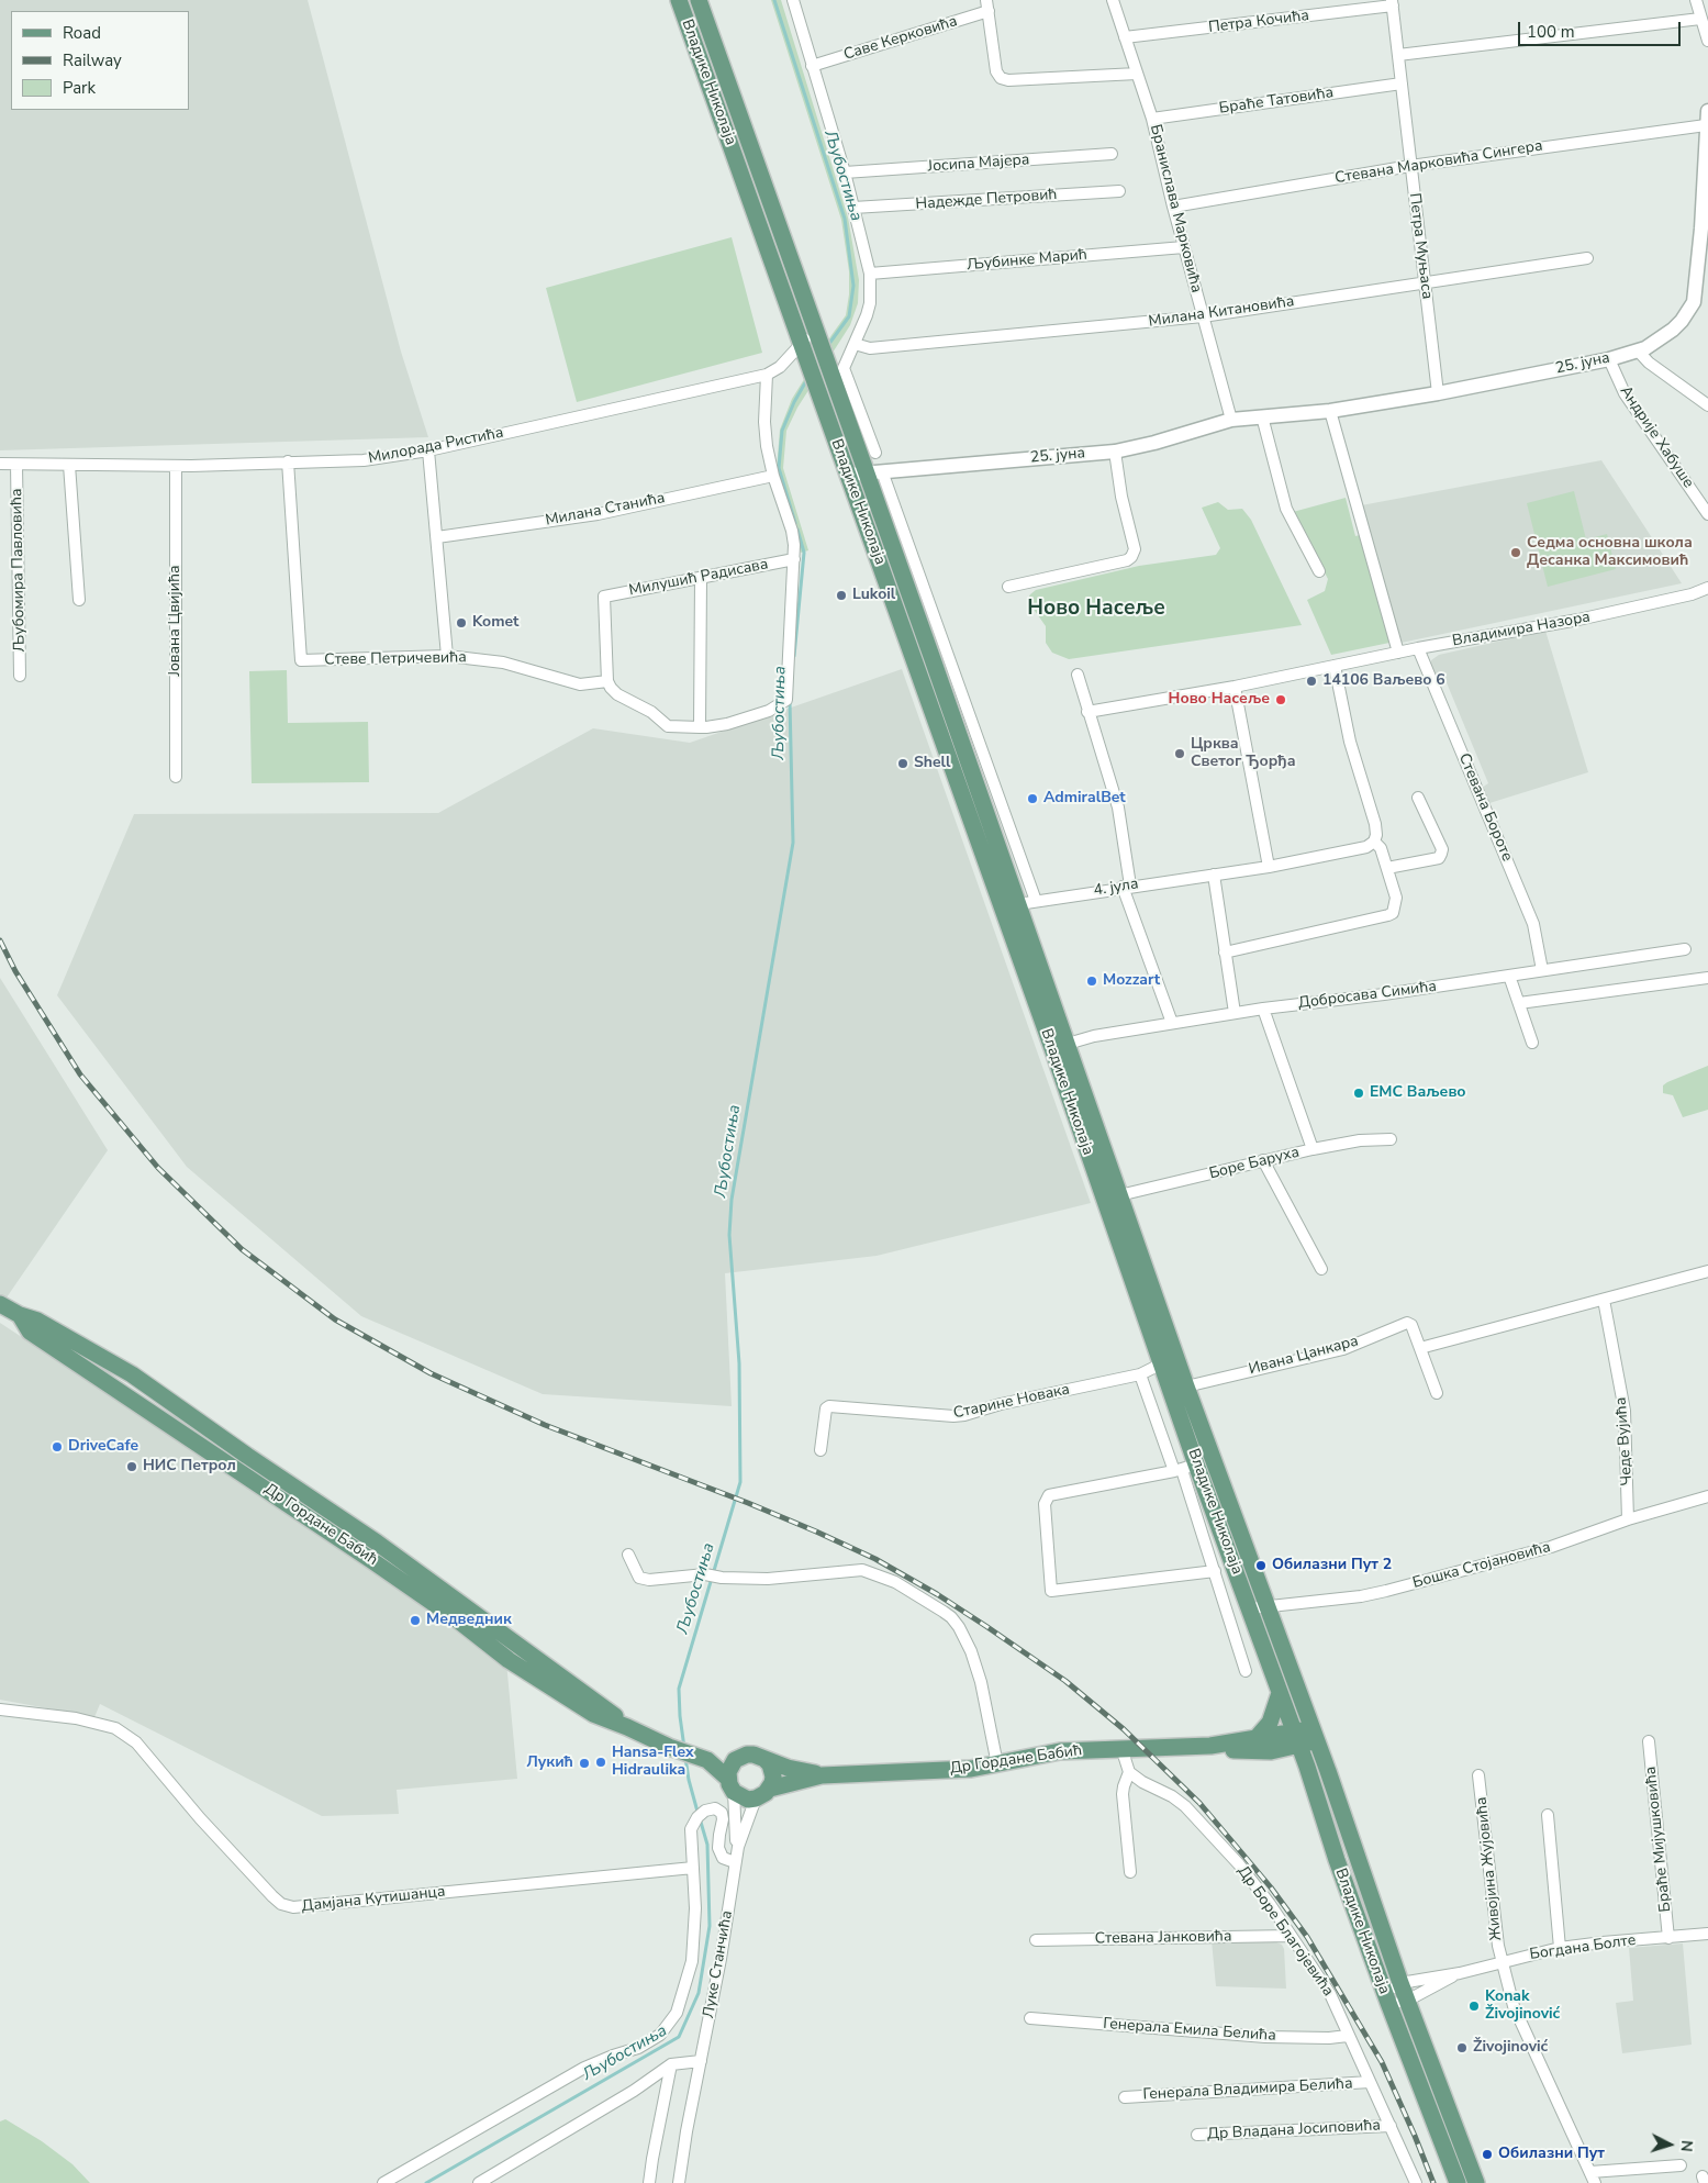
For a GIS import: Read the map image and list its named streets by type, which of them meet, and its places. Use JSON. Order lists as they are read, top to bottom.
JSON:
{
  "streets": {
    "main road": ["Владике Николаја", "Др Гордане Бабић"],
    "street": [
      "Петра Кочића",
      "Саве Керковића",
      "Браће Татовића",
      "Стевана Марковића Сингера",
      "Јосипа Мајера",
      "Надежде Петровић",
      "Бранислава Марковића",
      "Петра Муњаса",
      "Љубинке Марић",
      "Милана Китановића",
      "25. јуна",
      "Андрије Хабуше",
      "Милорада Ристића",
      "Милана Станића",
      "Љубомира Павловића",
      "Милушић Радисава",
      "Јована Цвијића",
      "Владимира Назора",
      "Стеве Петричевића",
      "Стевана Бороте",
      "4. јула",
      "Добросава Симића",
      "Боре Баруха",
      "Ивана Цанкара",
      "Старине Новака",
      "Чеде Вујића",
      "Бошка Стојановића",
      "Браће Мијушковића",
      "Живојина Жујовића",
      "Дамјана Кутишанца",
      "Др Боре Благојевића",
      "Стевана Јанковића",
      "Богдана Болте",
      "Луке Станчића",
      "Генерала Емила Белића",
      "Генерала Владимира Белића",
      "Др Владана Јосиповића"
    ]
  },
  "crossings": [
    ["Петра Кочића", "Бранислава Марковића"],
    ["Петра Кочића", "Петра Муњаса"],
    ["Владике Николаја", "25. јуна"],
    ["Владике Николаја", "Милорада Ристића"],
    ["Владике Николаја", "4. јула"],
    ["Владике Николаја", "Добросава Симића"],
    ["Владике Николаја", "Боре Баруха"],
    ["Владике Николаја", "Ивана Цанкара"],
    ["Владике Николаја", "Старине Новака"],
    ["Владике Николаја", "Др Гордане Бабић"],
    ["Владике Николаја", "Бошка Стојановића"],
    ["Владике Николаја", "Богдана Болте"],
    ["Браће Татовића", "Бранислава Марковића"],
    ["Браће Татовића", "Петра Муњаса"],
    ["Стевана Марковића Сингера", "Бранислава Марковића"],
    ["Стевана Марковића Сингера", "Петра Муњаса"],
    ["Стевана Марковића Сингера", "25. јуна"],
    ["Бранислава Марковића", "Љубинке Марић"],
    ["Бранислава Марковића", "Милана Китановића"],
    ["Бранислава Марковића", "25. јуна"],
    ["Петра Муњаса", "Милана Китановића"],
    ["Петра Муњаса", "25. јуна"],
    ["25. јуна", "Андрије Хабуше"],
    ["Милорада Ристића", "Љубомира Павловића"],
    ["Милорада Ристића", "Јована Цвијића"],
    ["Милорада Ристића", "Стеве Петричевића"],
    ["Милушић Радисава", "Стеве Петричевића"],
    ["Владимира Назора", "Стевана Бороте"],
    ["Стевана Бороте", "Добросава Симића"],
    ["Чеде Вујића", "Бошка Стојановића"],
    ["Браће Мијушковића", "Богдана Болте"],
    ["Живојина Жујовића", "Богдана Болте"],
    ["Др Боре Благојевића", "Стевана Јанковића"],
    ["Др Боре Благојевића", "Генерала Емила Белића"],
    ["Др Боре Благојевића", "Генерала Владимира Белића"],
    ["Др Боре Благојевића", "Др Владана Јосиповића"]
  ],
  "districts": ["Ново Насеље"],
  "water": ["Љубостиња"],
  "places": [
    "Седма основна школа Десанка Максимовић",
    "Lukoil",
    "Komet",
    "14106 Ваљево 6",
    "Ново Насеље",
    "Црква Светог Ђорђа",
    "Shell",
    "AdmiralBet",
    "Mozzart",
    "ЕМС Ваљево",
    "DriveCafe",
    "НИС Петрол",
    "Обилазни Пут 2",
    "Медведник",
    "Hansa-Flex Hidraulika",
    "Лукић",
    "Konak Živojinović",
    "Živojinović",
    "Обилазни Пут"
  ],
  "legend": ["Road", "Railway", "Park"],
  "scale_bar": "100 m",
  "north": "right"
}
